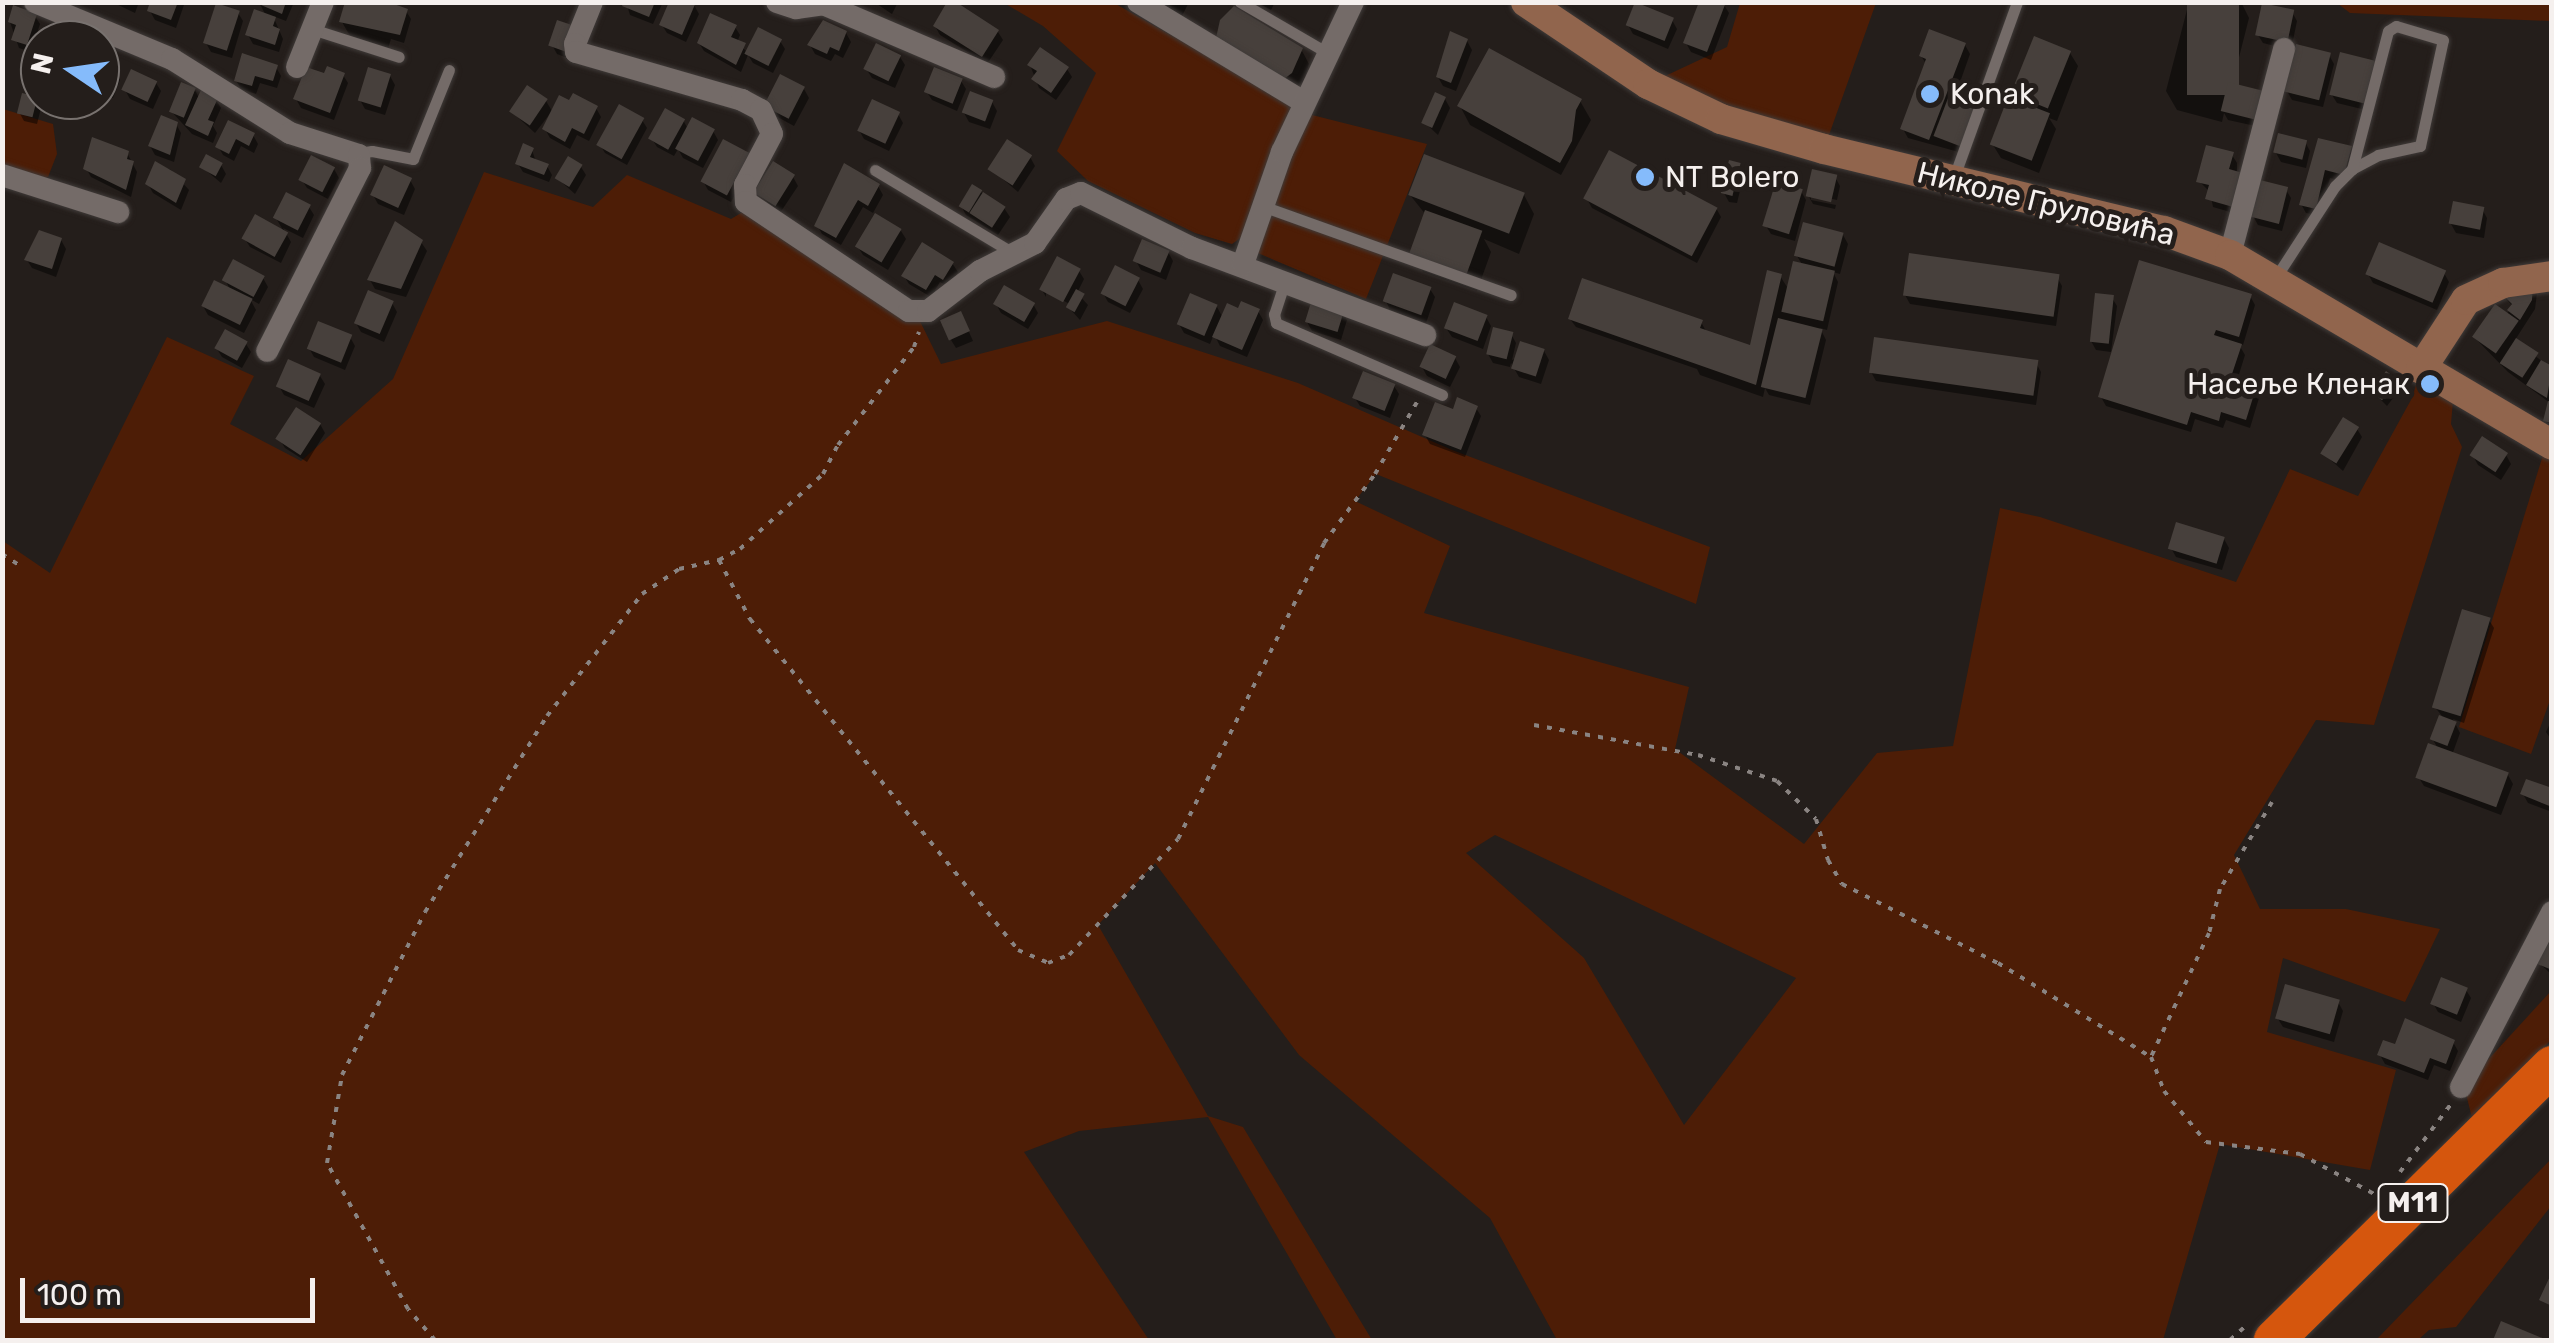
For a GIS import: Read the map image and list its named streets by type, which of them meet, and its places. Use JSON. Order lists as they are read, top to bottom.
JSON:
{
  "streets": {
    "highway": ["M11"],
    "street": ["Николе Груловића"]
  },
  "places": ["Konak", "NT Bolero", "Насеље Кленак"],
  "scale_bar": "100 m",
  "north": "left"
}
